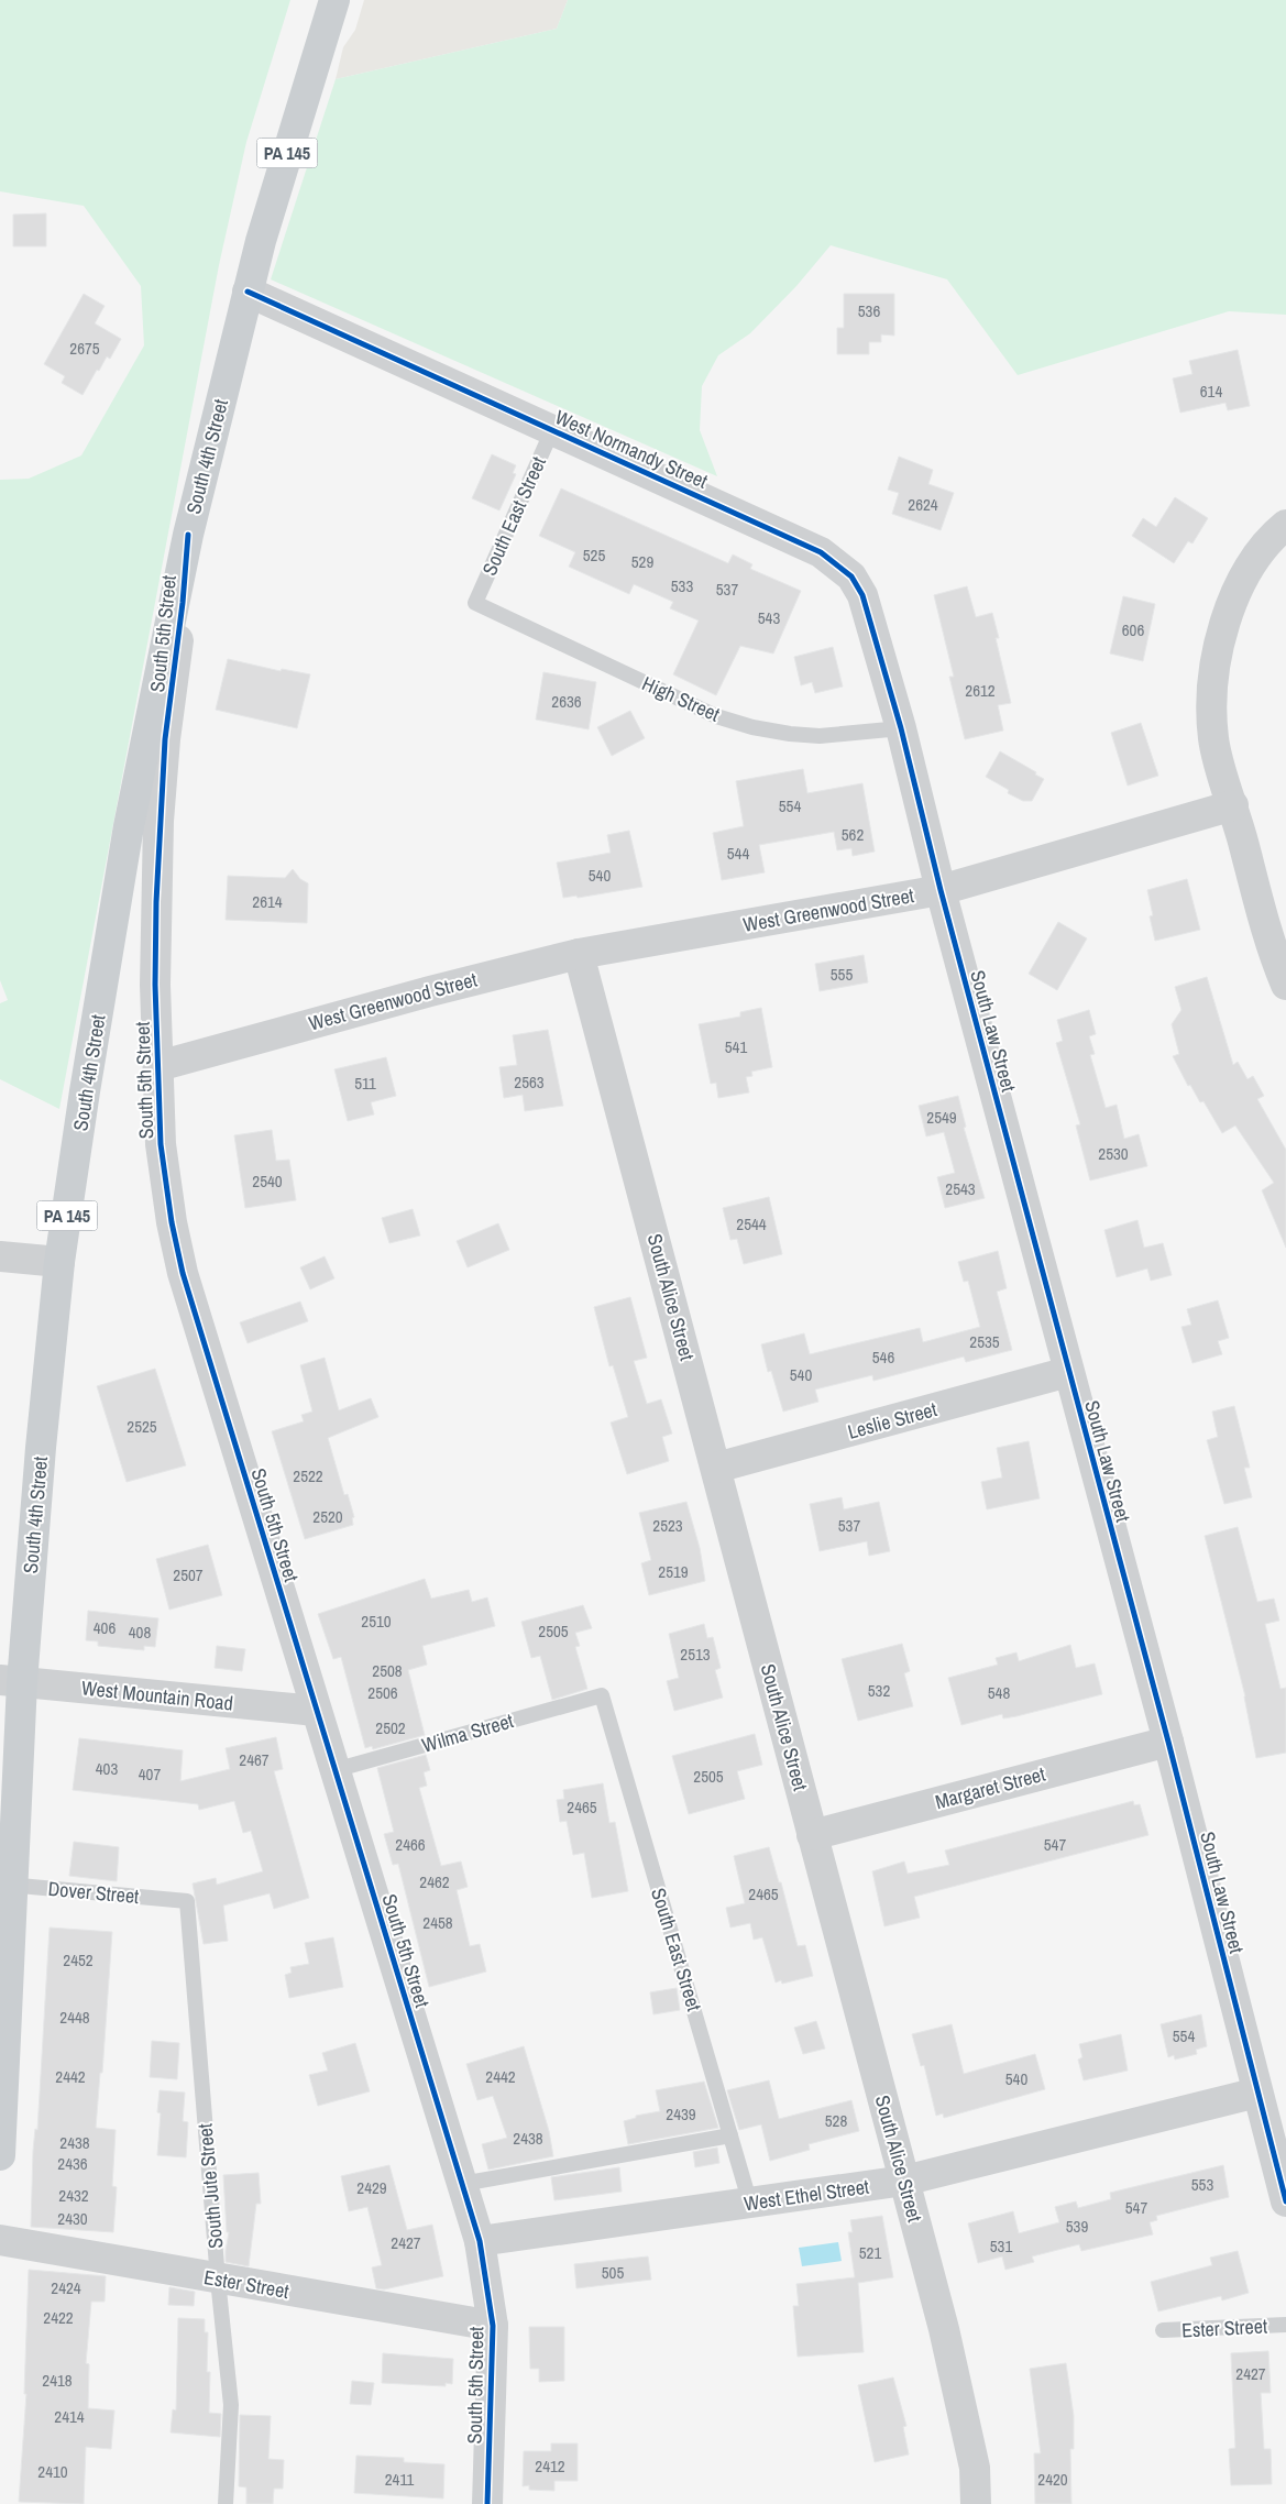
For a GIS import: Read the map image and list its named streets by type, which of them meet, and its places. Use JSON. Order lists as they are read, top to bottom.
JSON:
{
  "streets": {
    "main road": ["PA 145", "South 4th Street"],
    "street": [
      "West Normandy Street",
      "South 5th Street",
      "West Greenwood Street",
      "South Law Street",
      "South Alice Street",
      "Leslie Street",
      "West Mountain Road",
      "Margaret Street",
      "West Ethel Street",
      "Ester Street"
    ],
    "lane": [
      "South East Street",
      "High Street",
      "Wilma Street",
      "Dover Street",
      "South Jute Street"
    ]
  },
  "crossings": [
    ["West Normandy Street", "South 4th Street"],
    ["West Normandy Street", "South East Street"],
    ["West Normandy Street", "High Street"],
    ["West Normandy Street", "South Law Street"],
    ["South 4th Street", "South 5th Street"],
    ["South 4th Street", "West Mountain Road"],
    ["South 4th Street", "Dover Street"],
    ["South East Street", "High Street"],
    ["South East Street", "Wilma Street"],
    ["South East Street", "West Ethel Street"],
    ["South 5th Street", "West Greenwood Street"],
    ["South 5th Street", "West Mountain Road"],
    ["South 5th Street", "Wilma Street"],
    ["South 5th Street", "West Ethel Street"],
    ["South 5th Street", "Ester Street"],
    ["High Street", "South Law Street"],
    ["West Greenwood Street", "South Law Street"],
    ["West Greenwood Street", "South Alice Street"],
    ["South Law Street", "Leslie Street"],
    ["South Law Street", "Margaret Street"],
    ["South Law Street", "West Ethel Street"],
    ["South Alice Street", "Leslie Street"],
    ["South Alice Street", "Margaret Street"],
    ["South Alice Street", "West Ethel Street"],
    ["Dover Street", "South Jute Street"],
    ["South Jute Street", "Ester Street"]
  ],
  "house_numbers": [
    "536",
    "2675",
    "614",
    "2624",
    "525",
    "529",
    "533",
    "537",
    "543",
    "606",
    "2612",
    "2636",
    "554",
    "562",
    "544",
    "540",
    "2614",
    "555",
    "541",
    "2563",
    "511",
    "2549",
    "2530",
    "2540",
    "2543",
    "2544",
    "2535",
    "546",
    "540",
    "2525",
    "2522",
    "2520",
    "2523",
    "537",
    "2519",
    "2507",
    "2510",
    "406",
    "2505",
    "408",
    "2513",
    "2508",
    "532",
    "2506",
    "548",
    "2502",
    "2467",
    "403",
    "407",
    "2505",
    "2465",
    "2466",
    "547",
    "2462",
    "2465",
    "2458",
    "2452",
    "2448",
    "554",
    "2442",
    "2442",
    "540",
    "2439",
    "528",
    "2438",
    "2438",
    "2436",
    "553",
    "2429",
    "2432",
    "547",
    "2430",
    "539",
    "2427",
    "531",
    "521",
    "505",
    "2424",
    "2422",
    "2427",
    "2418",
    "2414",
    "2412",
    "2410",
    "2411",
    "2420"
  ]
}
